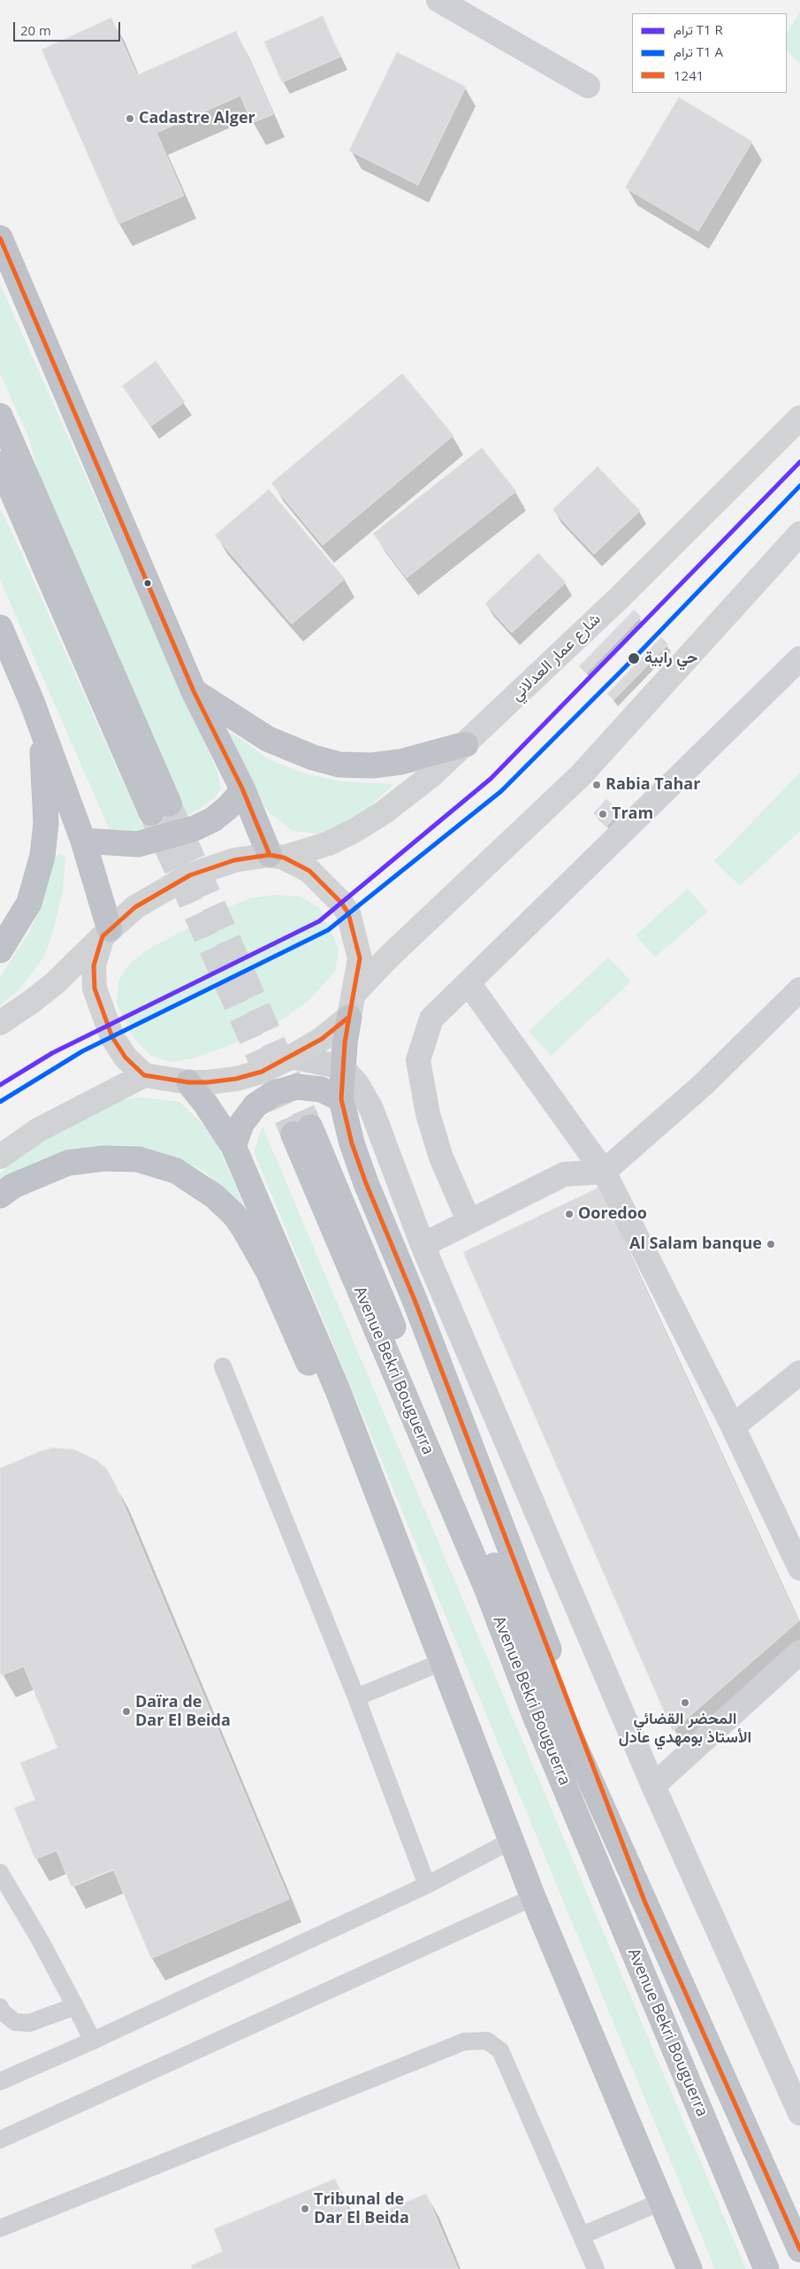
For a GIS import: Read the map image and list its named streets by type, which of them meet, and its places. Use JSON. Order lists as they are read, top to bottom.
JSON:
{
  "streets": {
    "highway": ["Avenue Bekri Bouguerra"],
    "main road": ["شارع عمار العدلاني"]
  },
  "places": [
    "Cadastre Alger",
    "حي رابية",
    "Rabia Tahar",
    "Tram",
    "Ooredoo",
    "Al Salam banque",
    "المحضر القضائي الأستاذ بومهدي عادل",
    "Daïra de Dar El Beida",
    "Tribunal de Dar El Beida"
  ],
  "lines": ["transit line 1241"],
  "legend": ["ترام T1 R", "ترام T1 A", "1241"],
  "scale_bar": "20 m"
}
